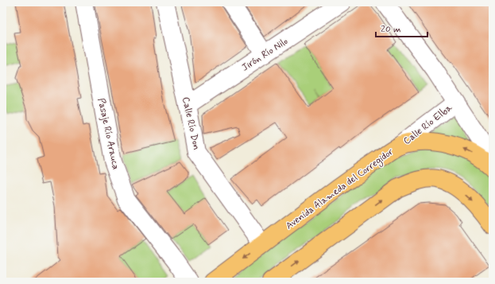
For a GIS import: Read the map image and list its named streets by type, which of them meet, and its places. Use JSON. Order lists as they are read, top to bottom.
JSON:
{
  "streets": {
    "main road": ["Avenida Alameda del Corregidor"],
    "street": [
      "Jirón Río Nilo",
      "Calle Río Don",
      "Calle Río Elba",
      "Pasaje Río Arauca"
    ]
  },
  "crossings": [
    ["Jirón Río Nilo", "Calle Río Don"],
    ["Calle Río Don", "Avenida Alameda del Corregidor"],
    ["Calle Río Elba", "Avenida Alameda del Corregidor"]
  ],
  "one_way": ["Avenida Alameda del Corregidor"],
  "scale_bar": "20 m"
}
